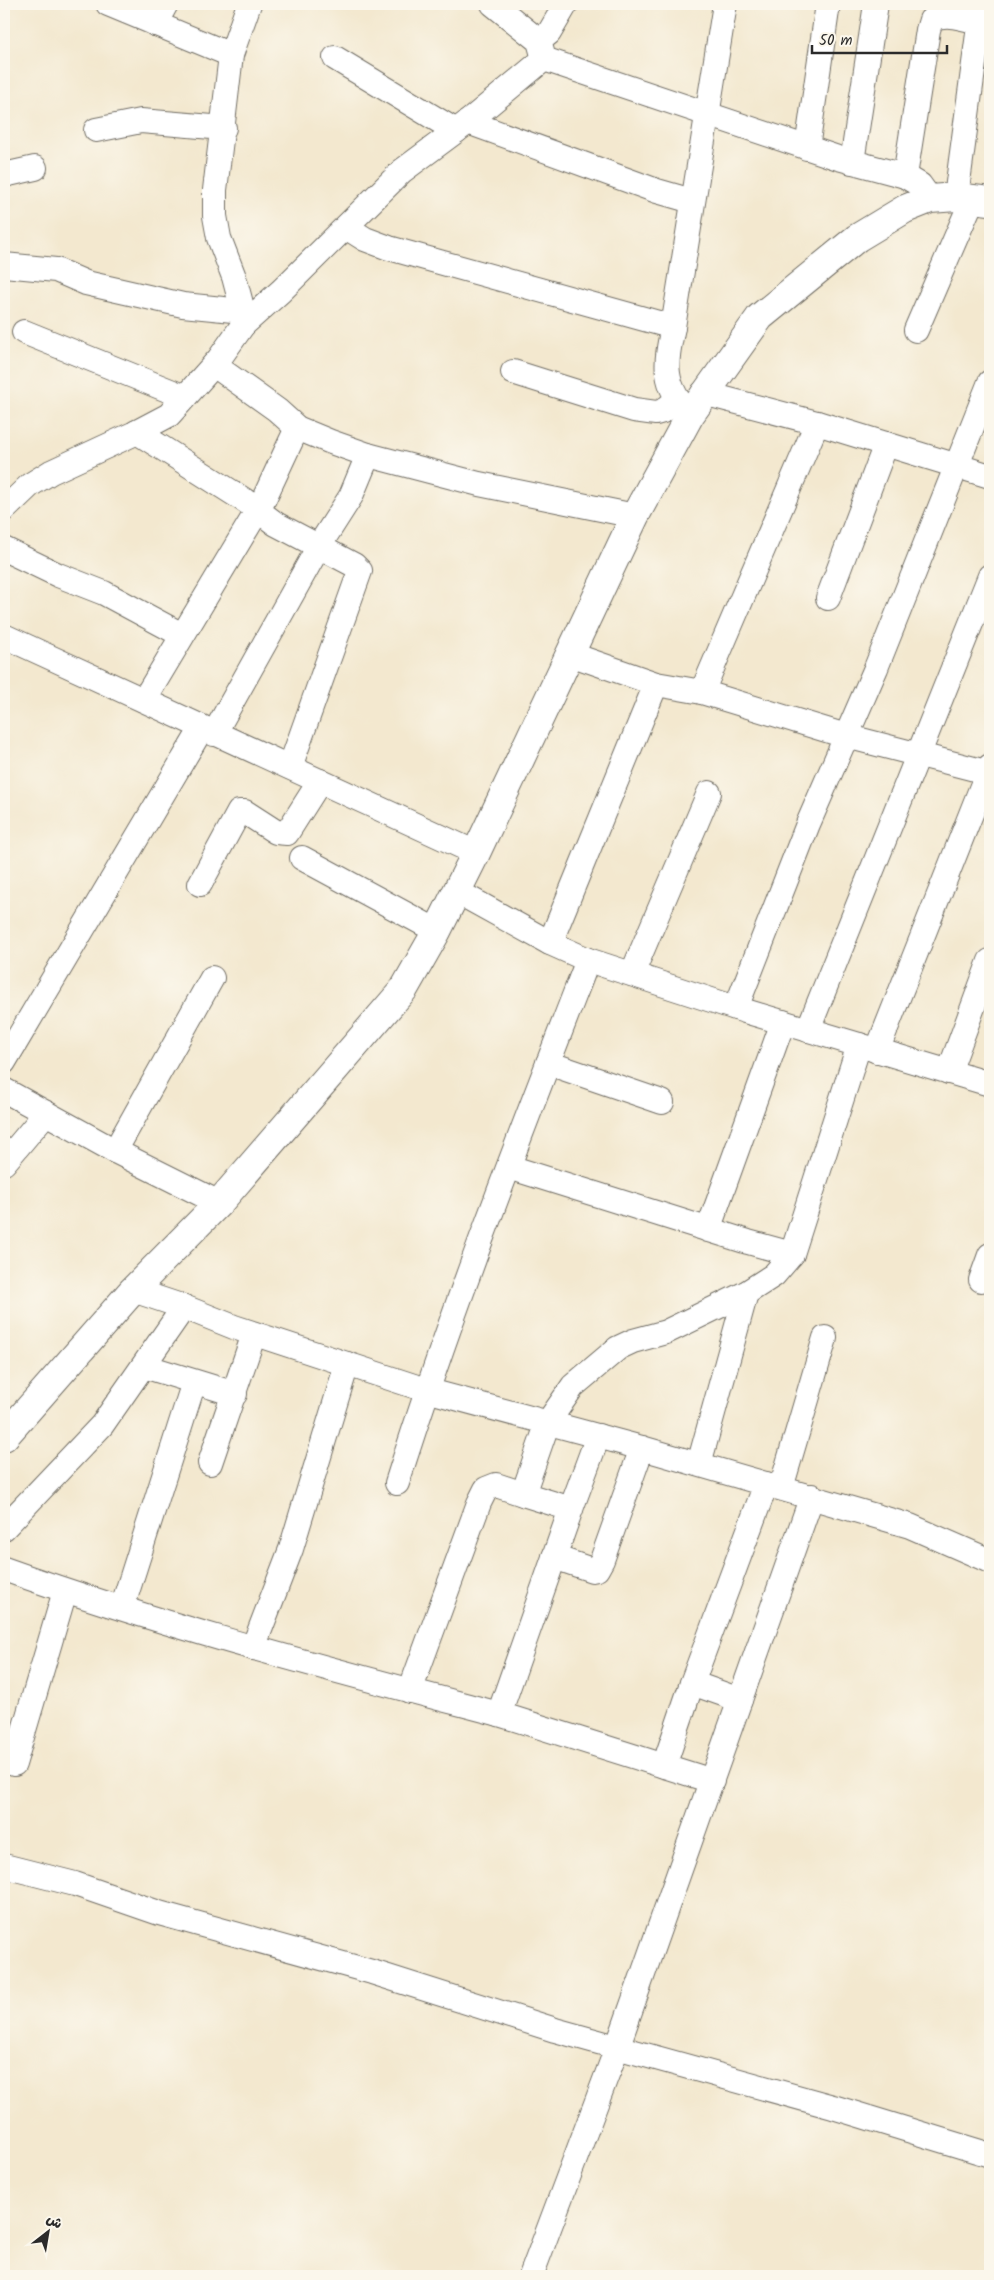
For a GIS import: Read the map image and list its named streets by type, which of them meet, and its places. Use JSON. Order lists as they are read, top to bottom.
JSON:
{
  "scale_bar": "50 m",
  "north": "top right"
}
